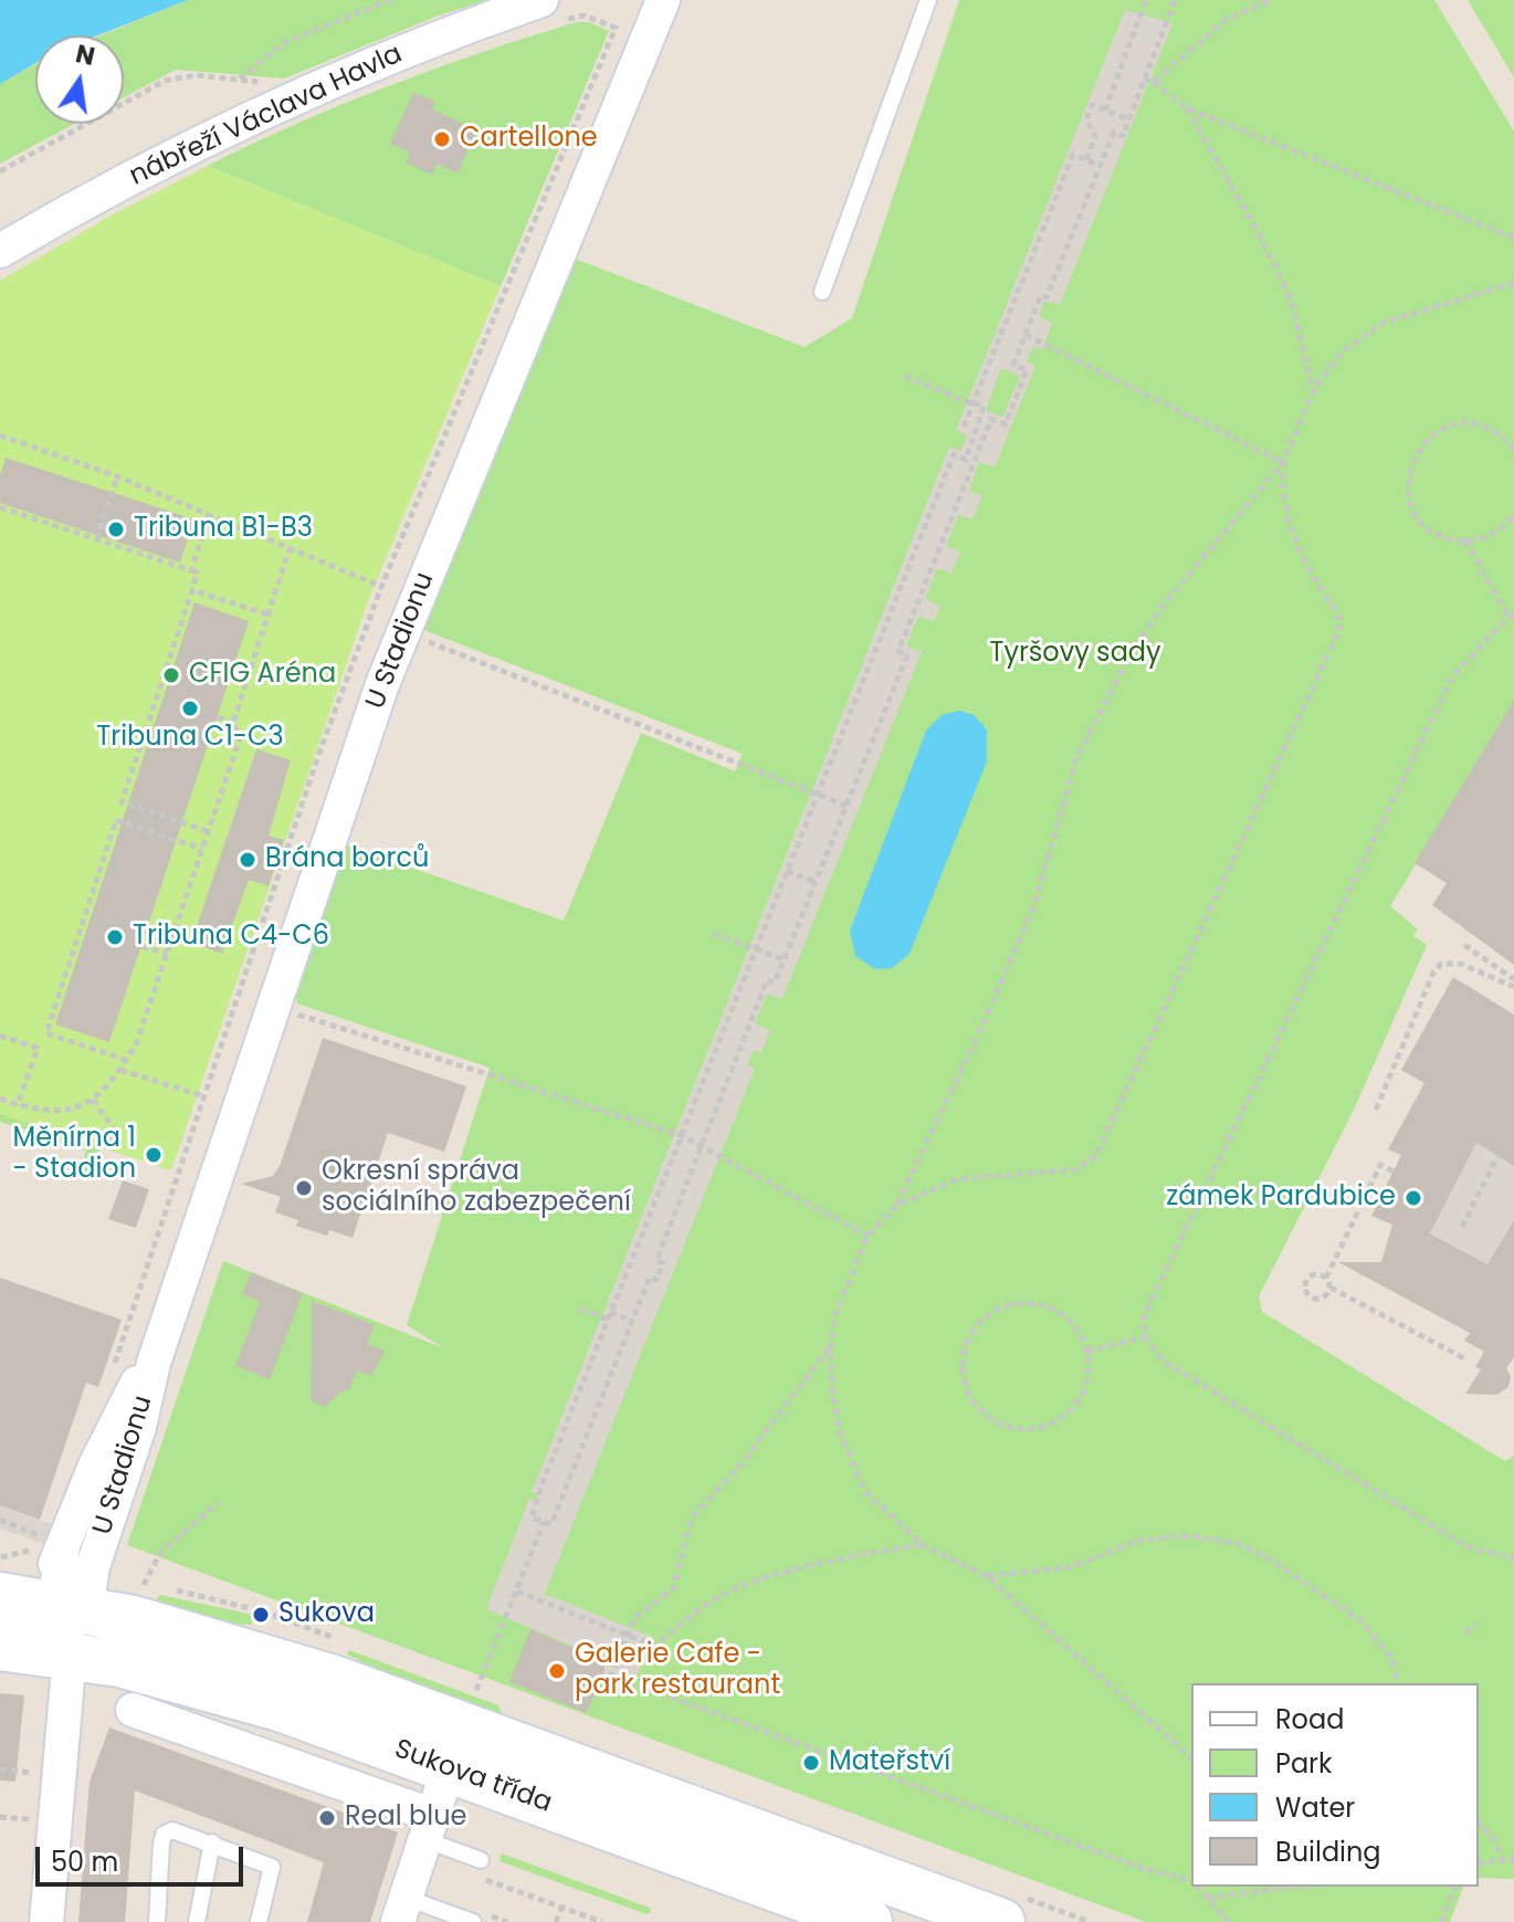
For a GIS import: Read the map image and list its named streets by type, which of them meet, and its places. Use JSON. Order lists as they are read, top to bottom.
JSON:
{
  "streets": {
    "street": ["nábřeží Václava Havla", "U Stadionu", "Sukova třída"]
  },
  "crossings": [
    ["U Stadionu", "Sukova třída"]
  ],
  "parks": ["Tyršovy sady"],
  "places": [
    "Cartellone",
    "Tribuna B1-B3",
    "CFIG Aréna",
    "Tribuna C1-C3",
    "Brána borců",
    "Tribuna C4-C6",
    "Měnírna 1 - Stadion",
    "Okresní správa sociálního zabezpečení",
    "zámek Pardubice",
    "Sukova",
    "Galerie Cafe - park restaurant",
    "Mateřství",
    "Real blue"
  ],
  "legend": [
    "Road",
    "Park",
    "Water",
    "Building"
  ],
  "scale_bar": "50 m",
  "north": "top"
}
